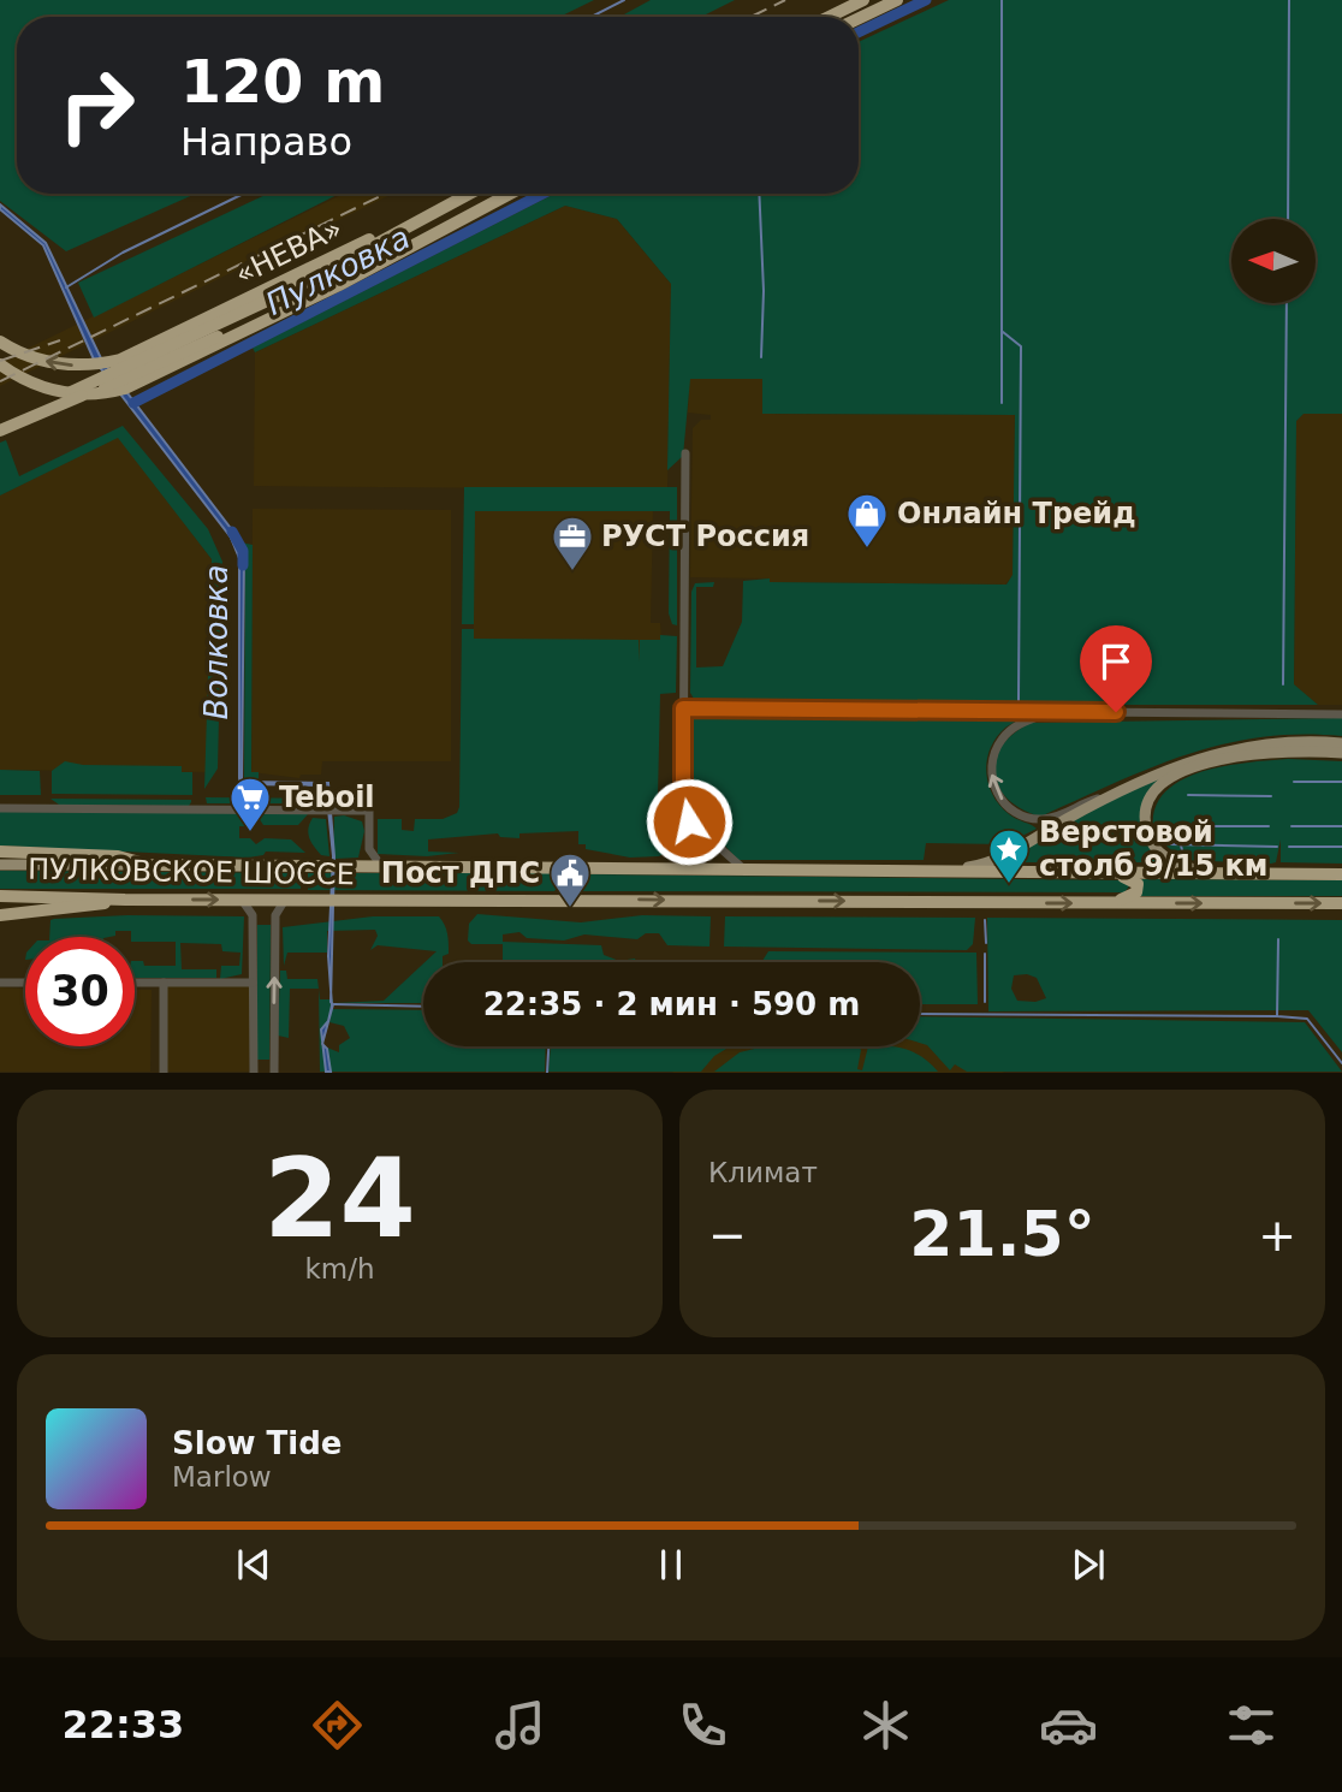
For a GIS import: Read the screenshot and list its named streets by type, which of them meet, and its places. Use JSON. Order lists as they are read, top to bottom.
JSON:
{
  "streets": {
    "highway": ["«НЕВА»", "ПУЛКОВСКОЕ ШОССЕ"]
  },
  "water": ["Пулковка", "Волковка"],
  "places": {
    "shop": ["Онлайн Трейд"],
    "office": ["РУСТ Россия"],
    "supermarket": ["Teboil"],
    "place": ["Верстовой столб 9/15 км"],
    "public building": ["Пост ДПС"]
  },
  "north": "left",
  "page": {
    "turn": ["120 m", "Направо"],
    "limit": "30",
    "trip": "22:35 · 2 мин · 590 m",
    "tile": [
      ["24", "km/h"],
      "Климат"
    ],
    "heat": ["−", "21.5°", "+"],
    "song": ["Slow Tide", "Marlow"],
    "tabs": "22:33"
  }
}
